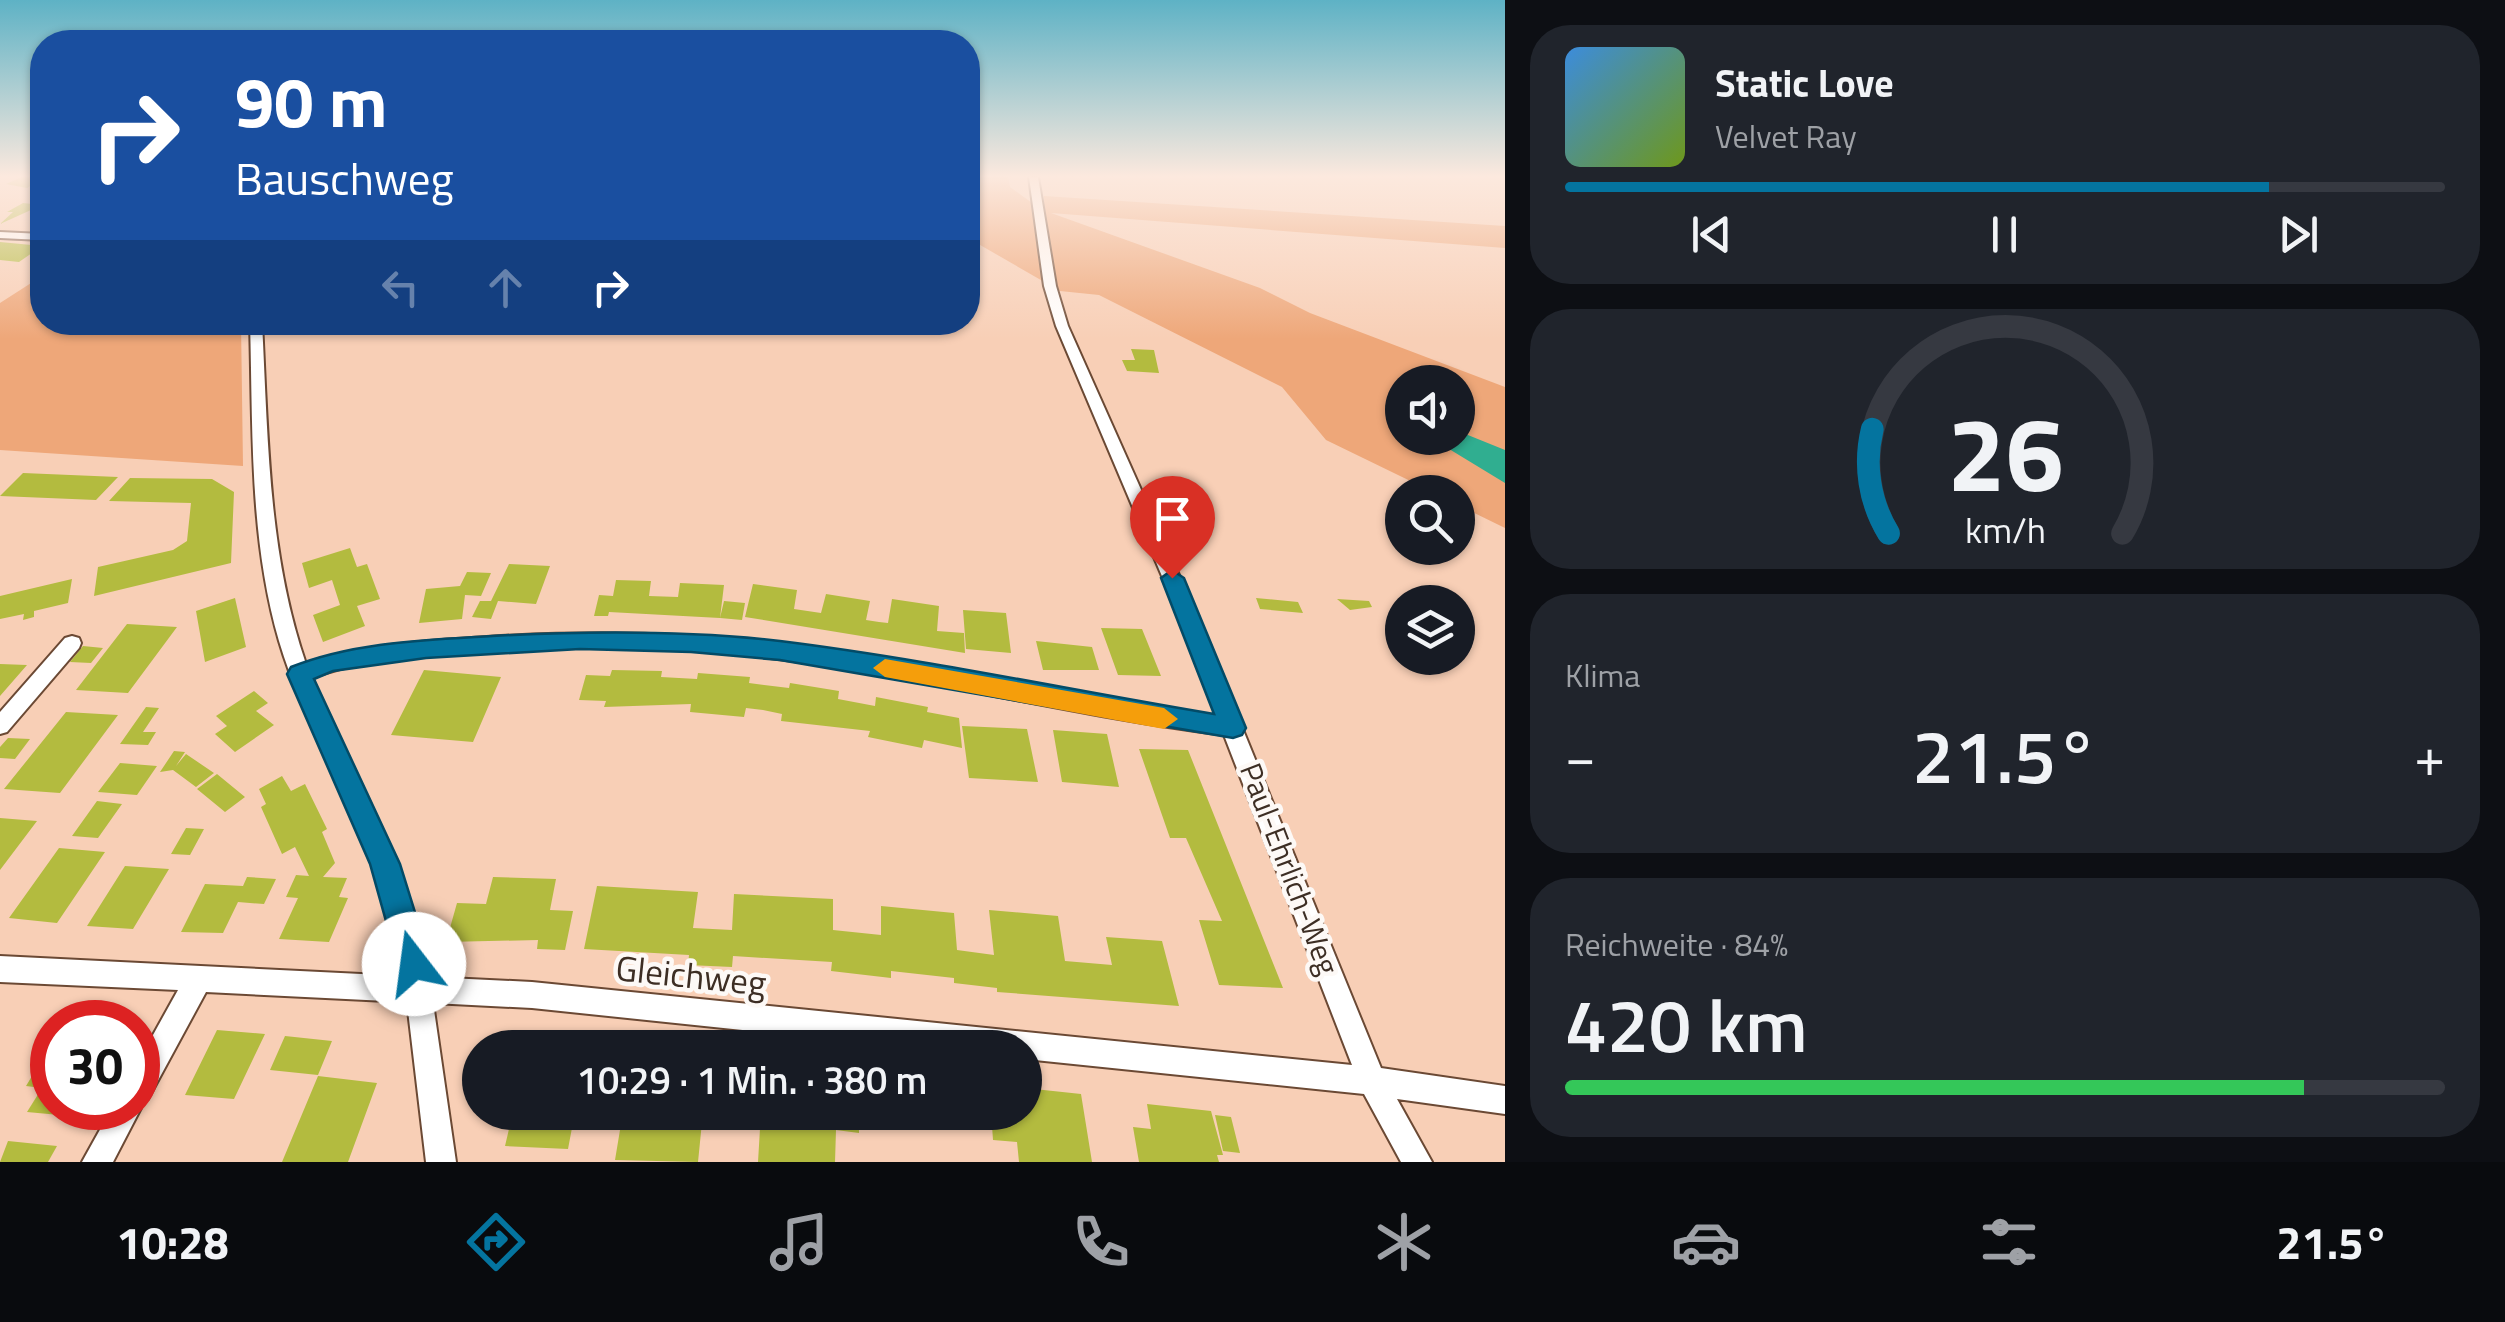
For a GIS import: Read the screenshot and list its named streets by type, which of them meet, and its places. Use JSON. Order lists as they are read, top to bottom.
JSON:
{
  "streets": {
    "street": ["Paul-Ehrlich-Weg", "Gleichweg"]
  },
  "crossings": [
    ["Paul-Ehrlich-Weg", "Gleichweg"]
  ],
  "page": {
    "turn": ["90 m", "Bauschweg"],
    "song": ["Static Love", "Velvet Ray"],
    "tile": [
      "Klima",
      ["Reichweite · 84%", "420 km"]
    ],
    "heat": ["−", "21.5°", "+"],
    "limit": "30",
    "trip": "10:29 · 1 Min. · 380 m",
    "tabs": ["10:28", "21.5°"],
    "gauge": ["26", "km/h"]
  }
}
